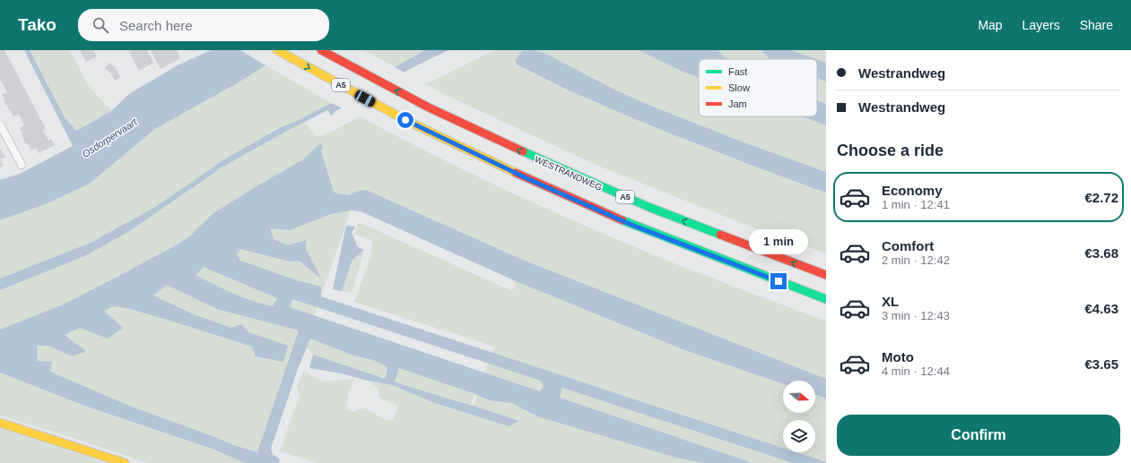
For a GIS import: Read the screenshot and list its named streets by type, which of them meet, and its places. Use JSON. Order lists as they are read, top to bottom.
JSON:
{
  "streets": {
    "main road": ["A5", "WESTRANDWEG"]
  },
  "water": ["Osdorpervaart"],
  "legend": ["Fast", "Slow", "Jam"],
  "north": "right",
  "page": {
    "header": "Tako",
    "search": "Search here",
    "nav": ["Map", "Layers", "Share"],
    "banner": ["Westrandweg", "Westrandweg"],
    "heading": "Choose a ride",
    "list": [
      {
        "name": "Economy",
        "note": "1 min · 12:41",
        "value": "€2.72"
      },
      {
        "name": "Comfort",
        "note": "2 min · 12:42",
        "value": "€3.68"
      },
      {
        "name": "XL",
        "note": "3 min · 12:43",
        "value": "€4.63"
      },
      {
        "name": "Moto",
        "note": "4 min · 12:44",
        "value": "€3.65"
      }
    ],
    "bubble": "1 min",
    "buttons": "Confirm"
  }
}
